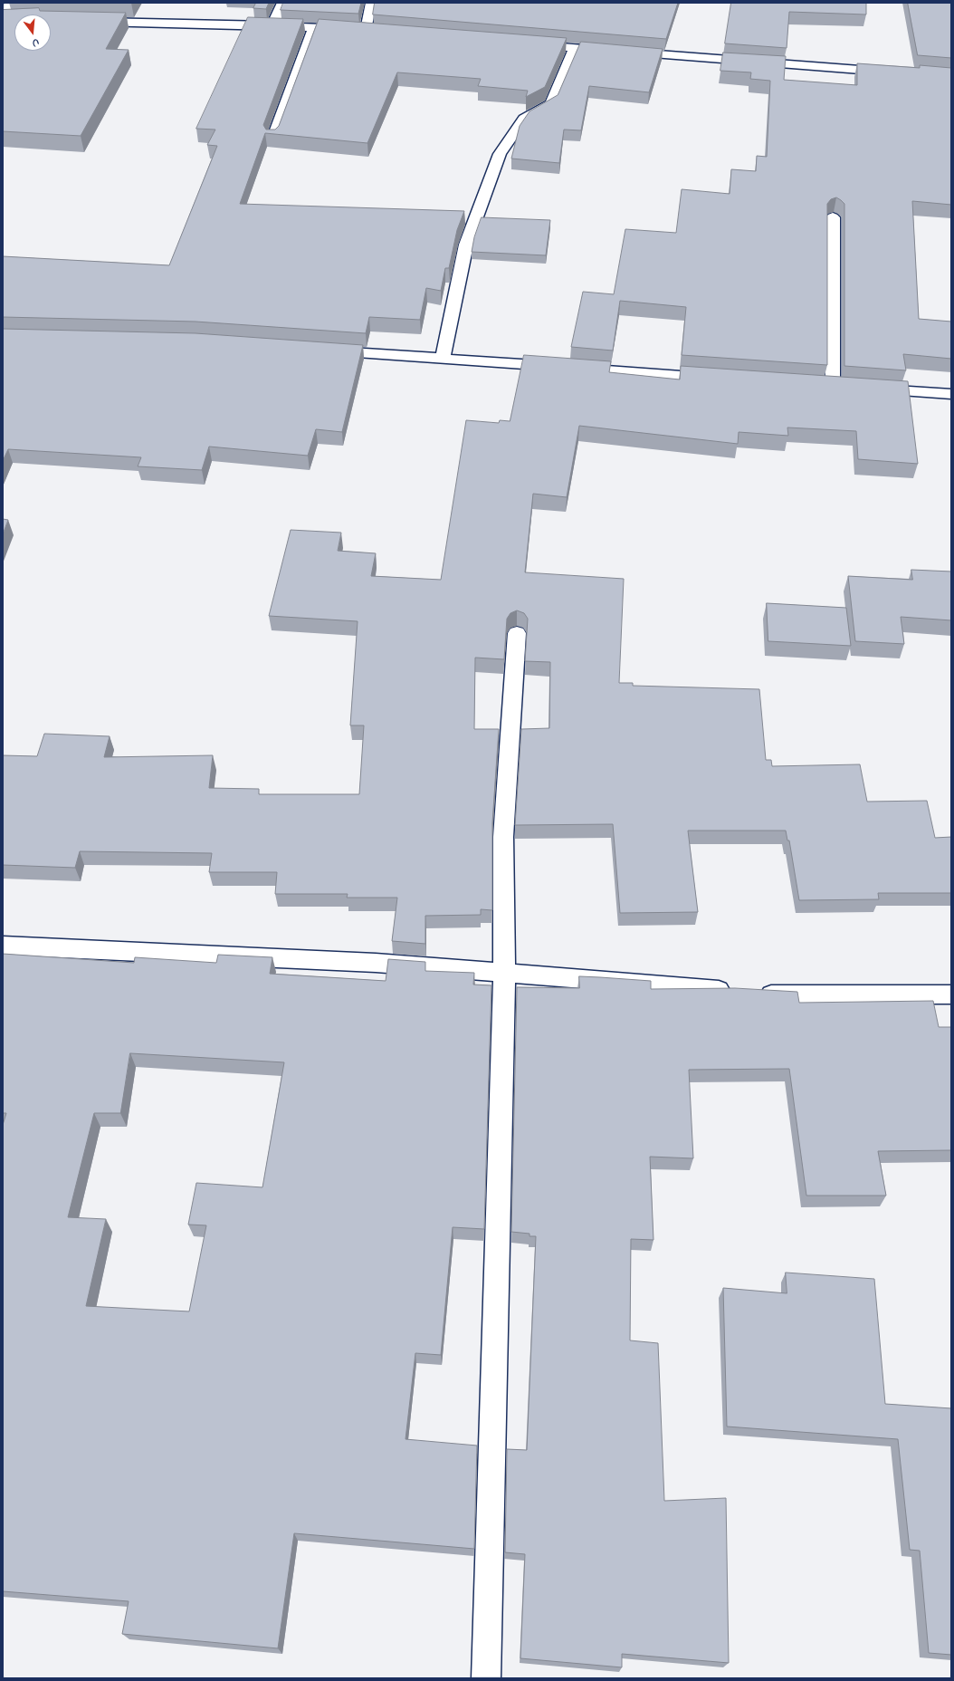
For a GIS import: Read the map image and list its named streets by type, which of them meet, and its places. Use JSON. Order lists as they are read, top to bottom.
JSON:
{
  "north": "bottom"
}
